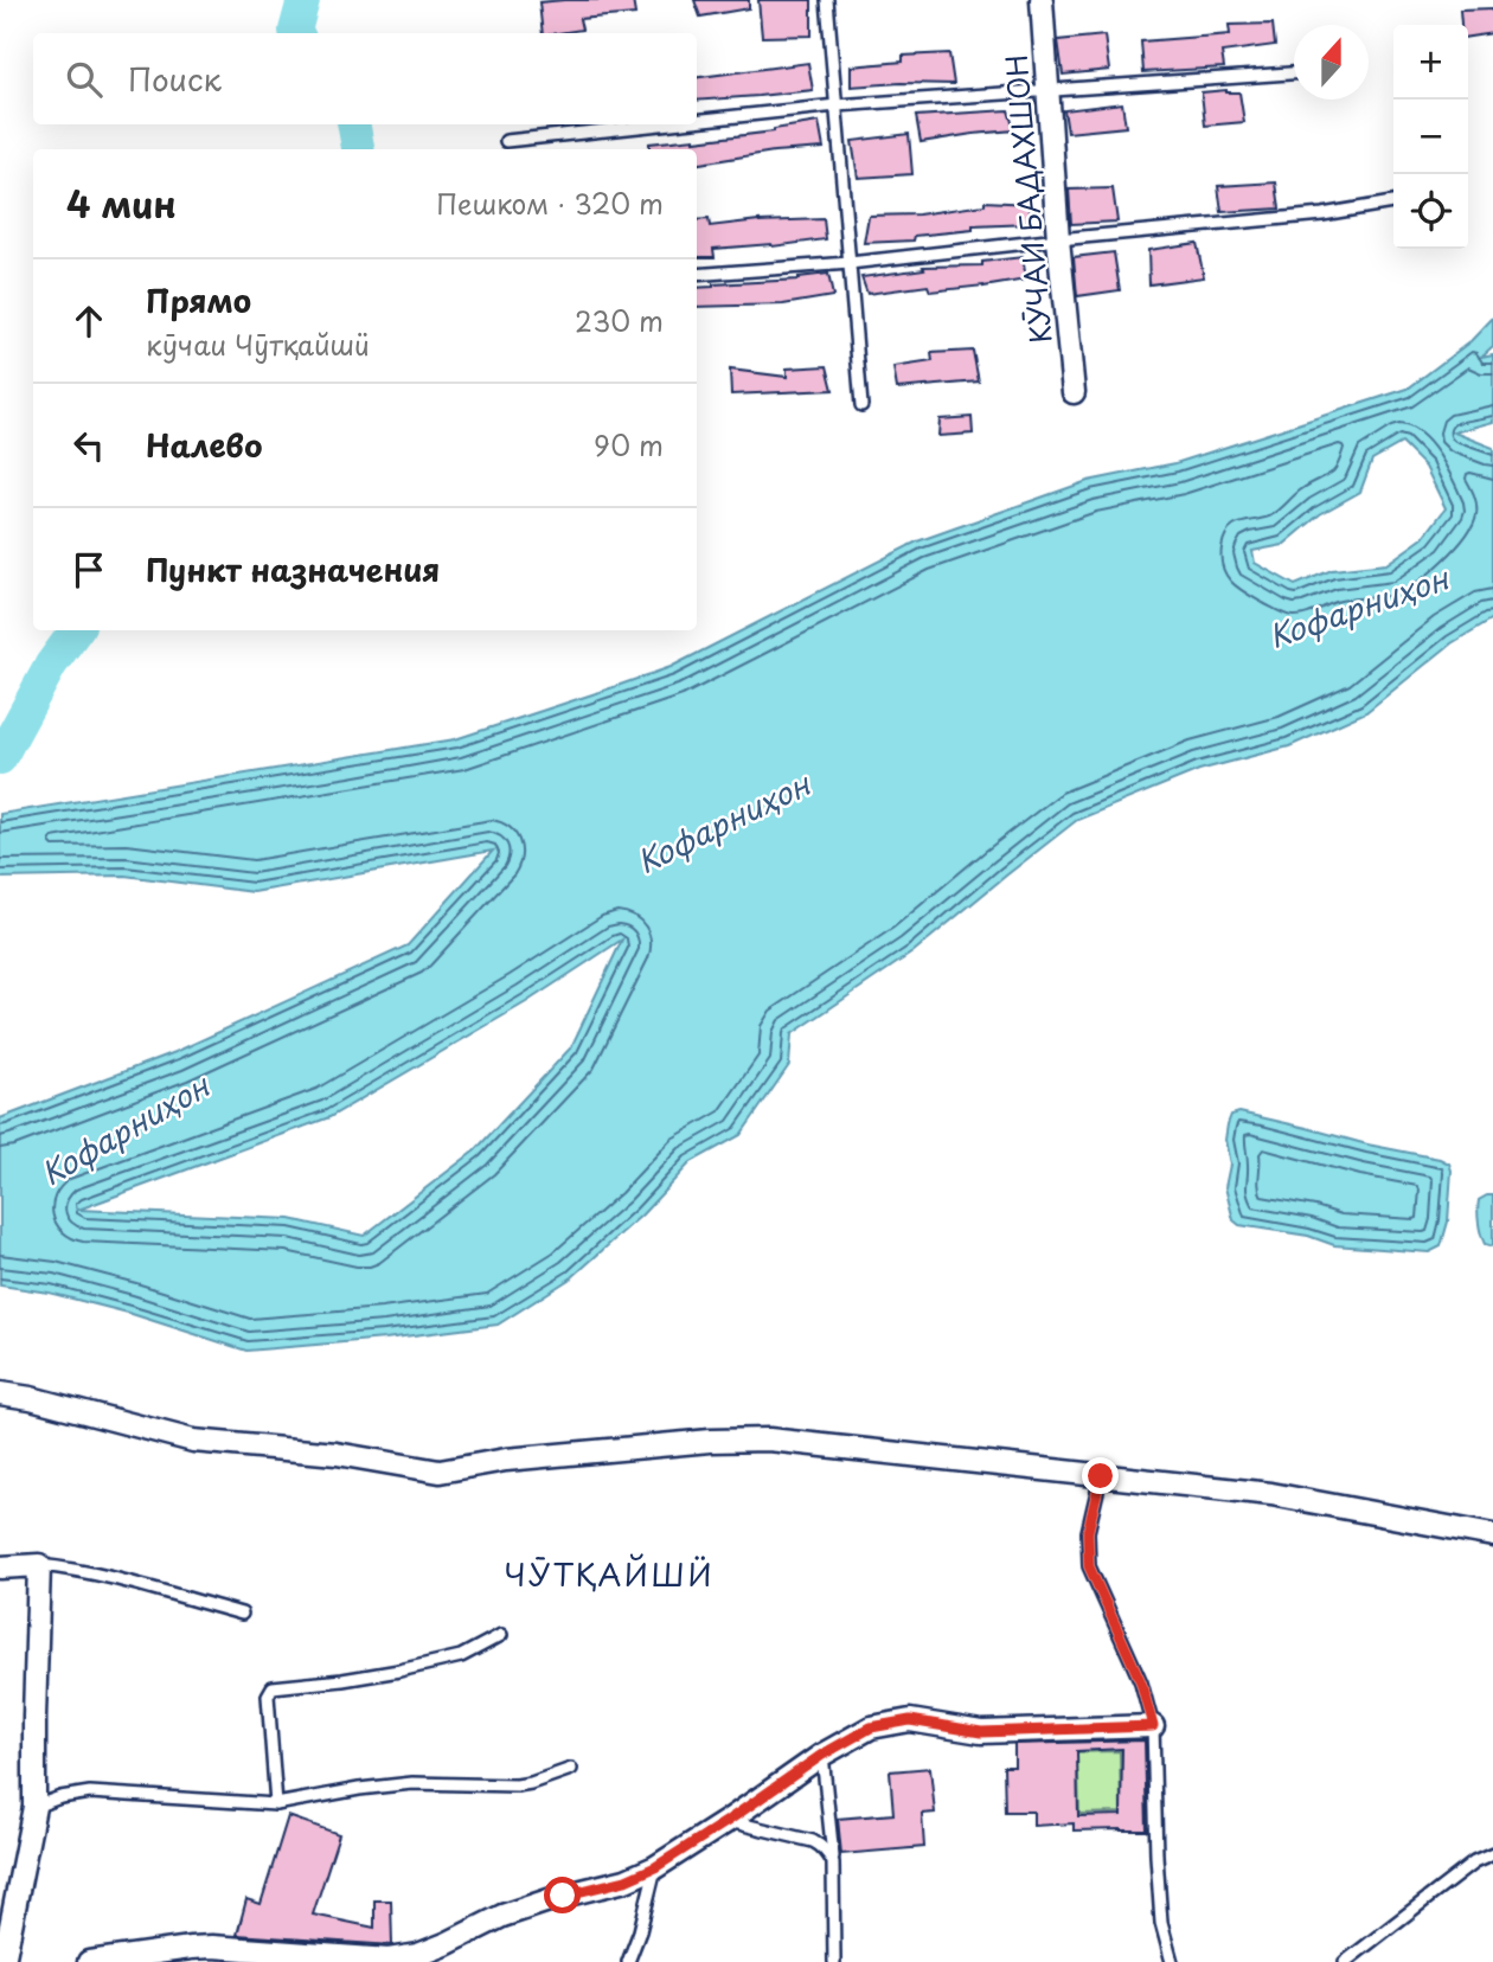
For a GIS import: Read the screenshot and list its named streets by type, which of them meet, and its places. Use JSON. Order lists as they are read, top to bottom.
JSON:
{
  "streets": {
    "street": ["КӮЧАИ БАДАХШОН"]
  },
  "districts": ["ЧӮТҚАЙШӢ"],
  "water": ["Кофарниҳон"],
  "north": "top",
  "page": {
    "map_buttons": ["+", "−"],
    "search": "Поиск",
    "heading": ["4 мин", "Пешком · 320 m"],
    "list": [
      ["Прямо", "кӯчаи Чӯтқайшӣ", "230 m"],
      ["Налево", "90 m"],
      "Пункт назначения"
    ]
  }
}
